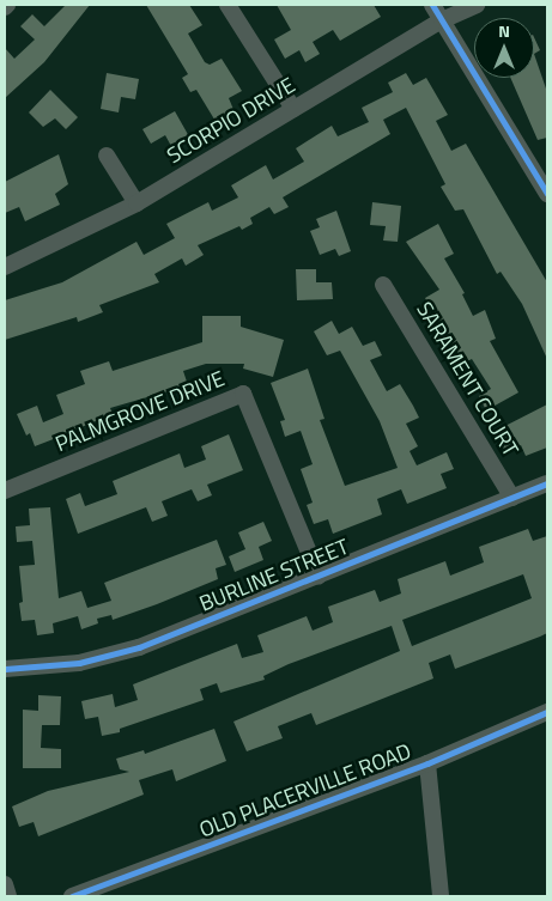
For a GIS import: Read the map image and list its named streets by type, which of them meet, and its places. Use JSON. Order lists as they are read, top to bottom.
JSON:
{
  "streets": {
    "street": [
      "SCORPIO DRIVE",
      "SARAMENT COURT",
      "PALMGROVE DRIVE",
      "BURLINE STREET",
      "OLD PLACERVILLE ROAD"
    ]
  },
  "crossings": [
    ["SARAMENT COURT", "BURLINE STREET"],
    ["PALMGROVE DRIVE", "BURLINE STREET"]
  ],
  "north": "top"
}
